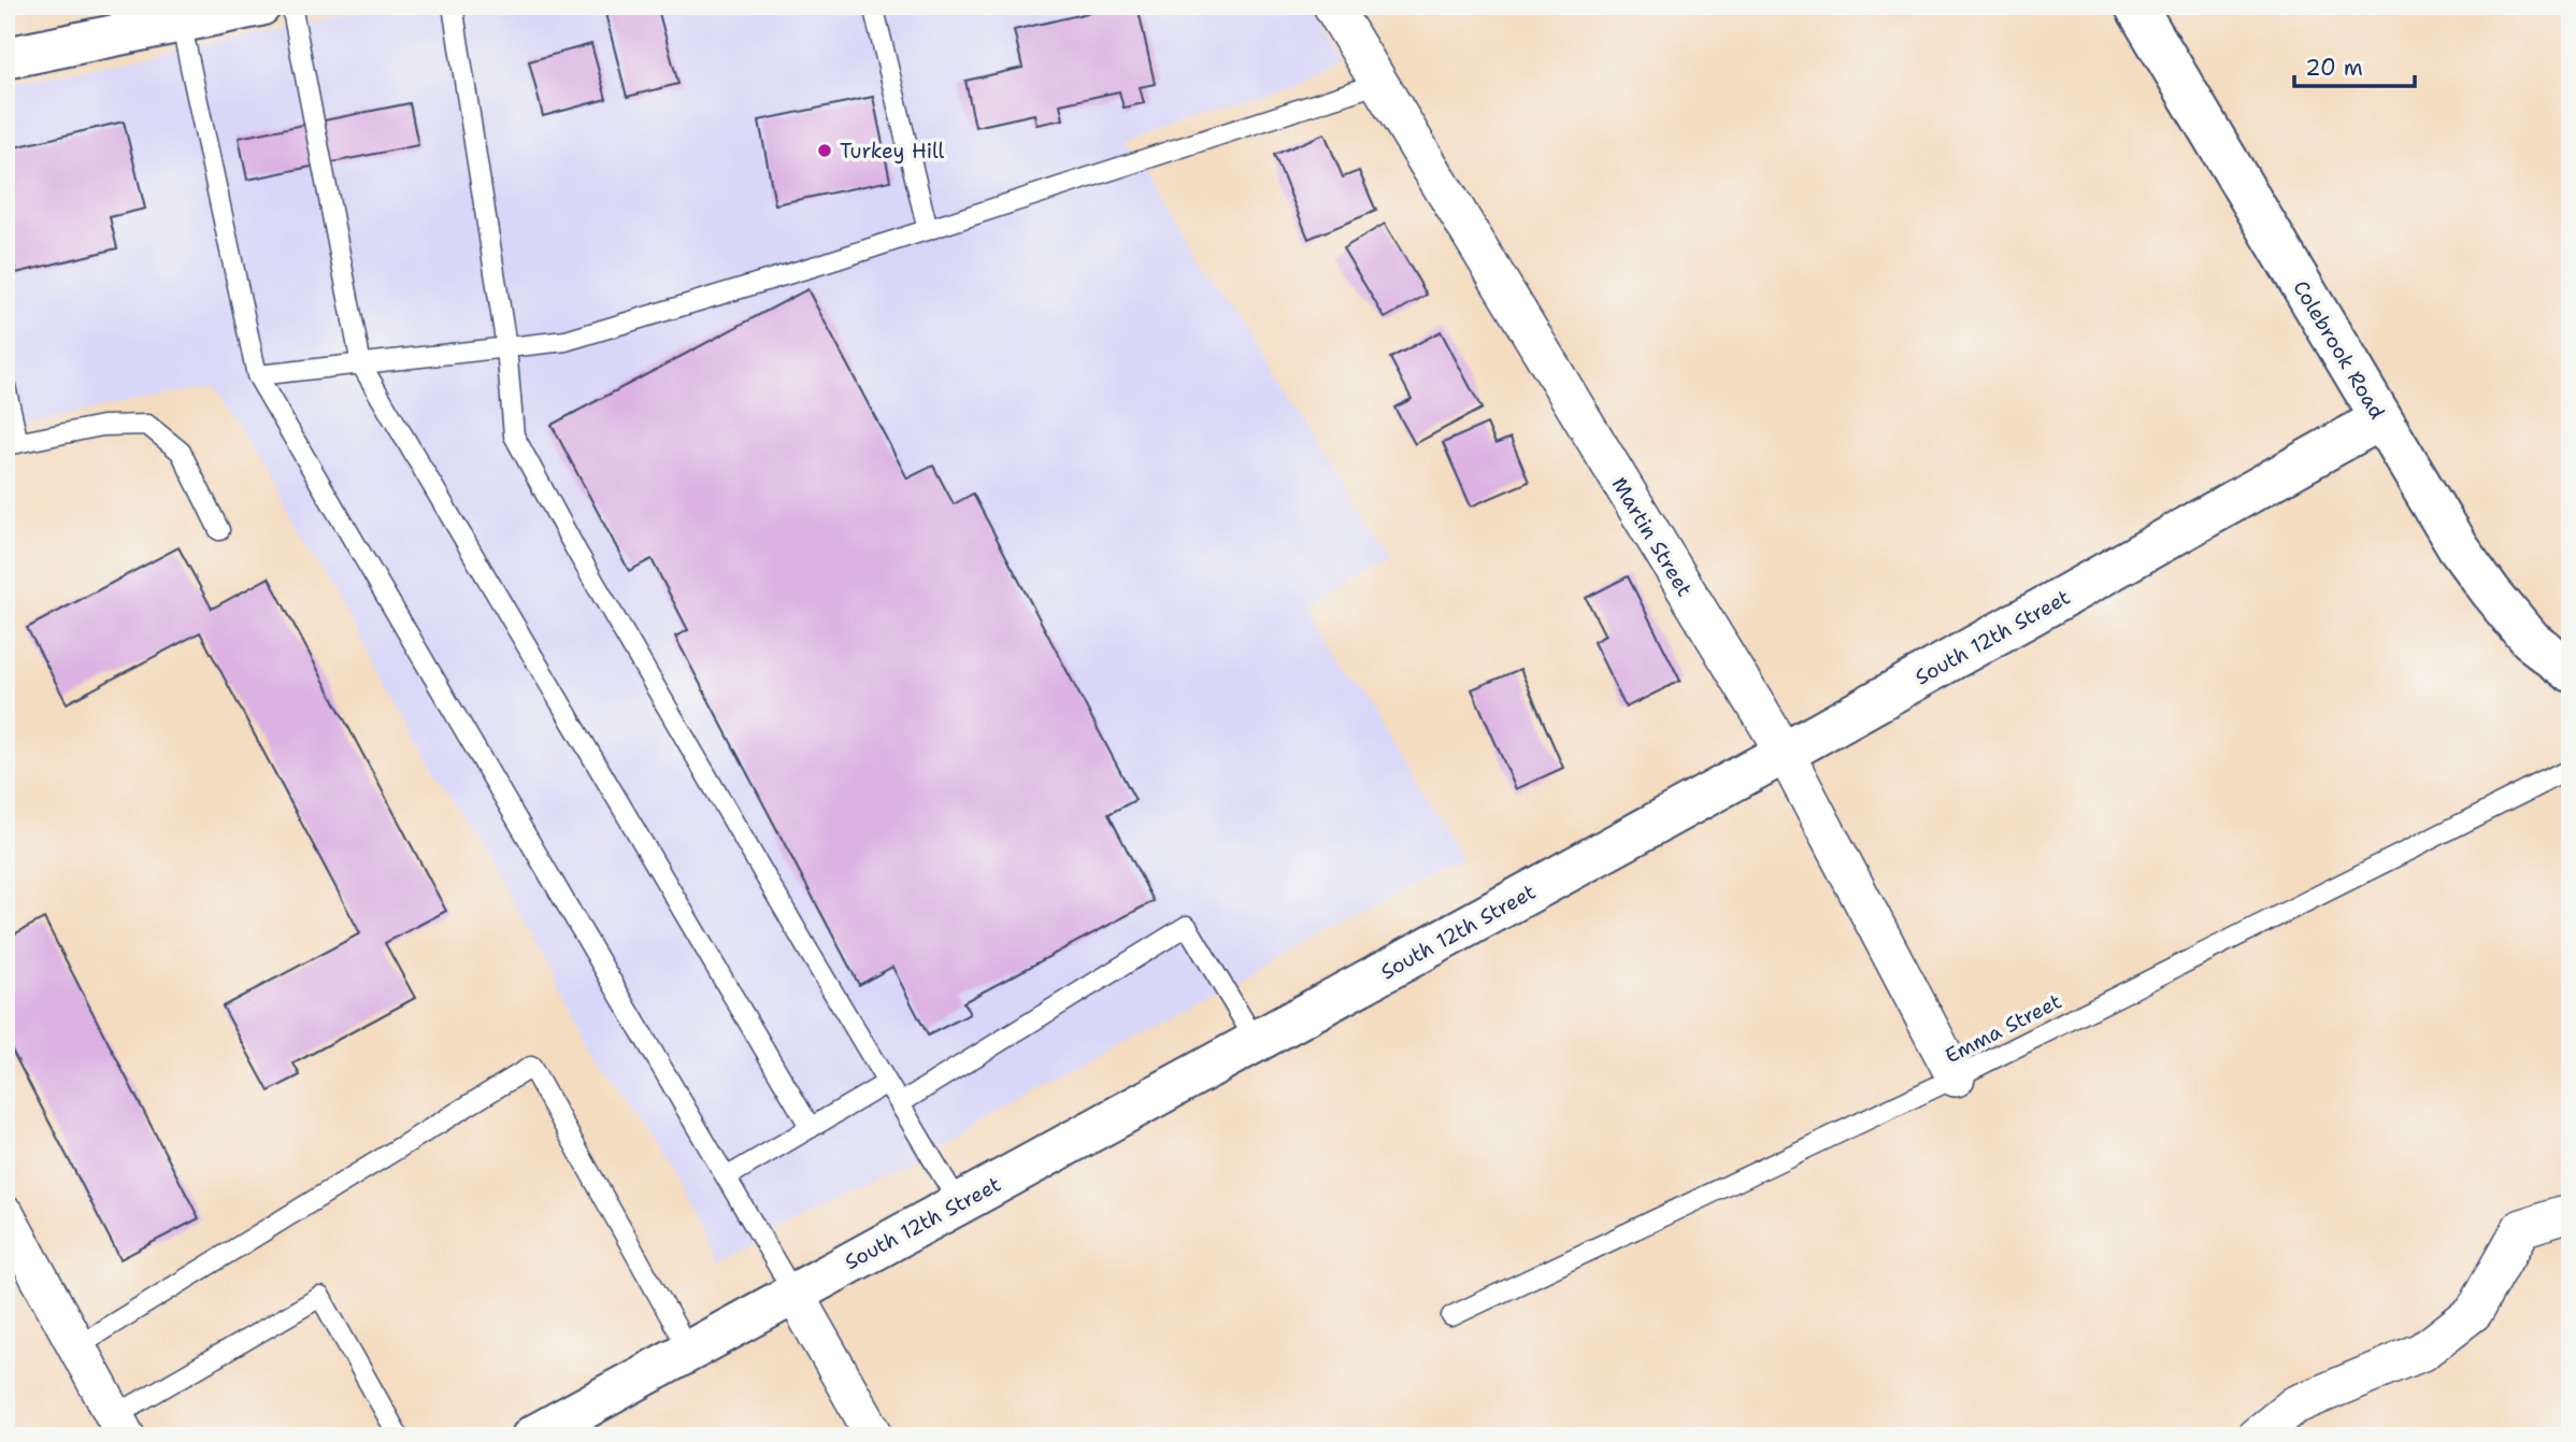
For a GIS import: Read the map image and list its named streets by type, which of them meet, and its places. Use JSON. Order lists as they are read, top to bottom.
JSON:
{
  "streets": {
    "main road": ["Colebrook Road", "South 12th Street"],
    "street": ["Martin Street"],
    "lane": ["Emma Street"]
  },
  "crossings": [
    ["Colebrook Road", "South 12th Street"],
    ["Martin Street", "South 12th Street"],
    ["Martin Street", "Emma Street"]
  ],
  "places": ["Turkey Hill"],
  "scale_bar": "20 m"
}
